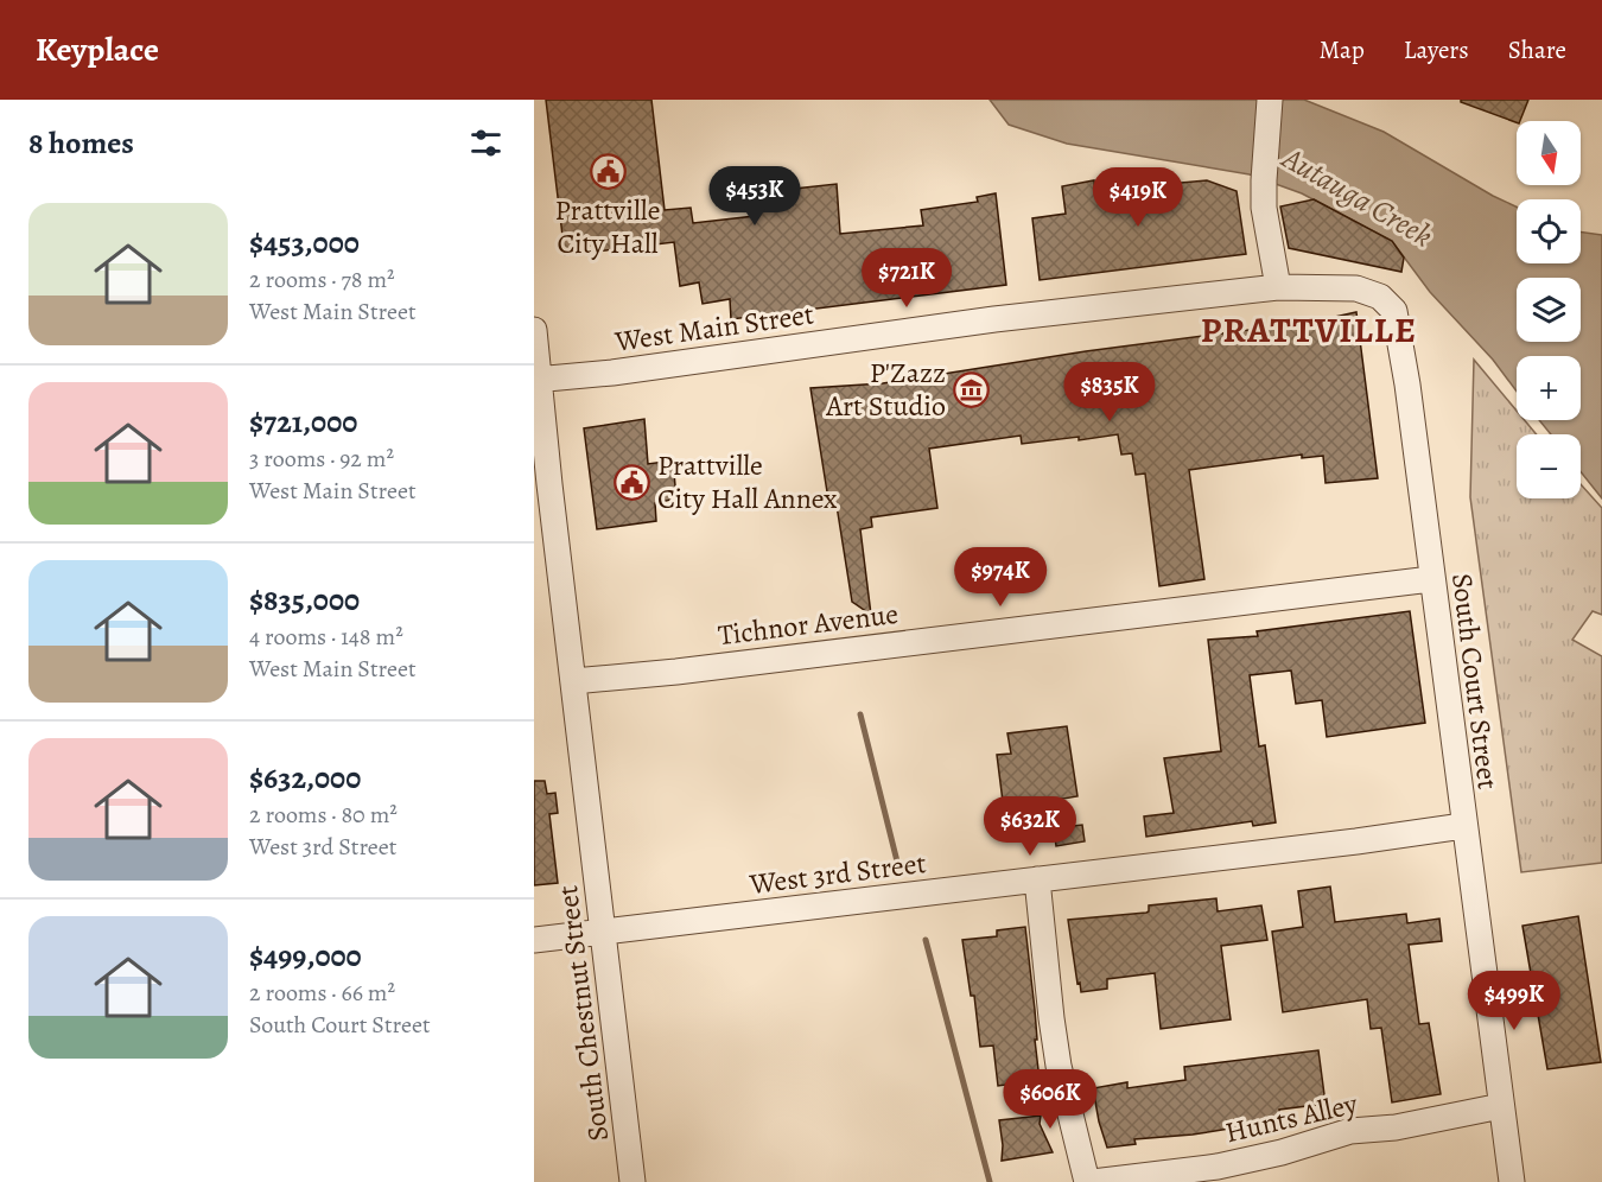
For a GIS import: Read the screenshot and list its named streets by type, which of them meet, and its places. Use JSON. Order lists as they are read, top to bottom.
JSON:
{
  "streets": {
    "street": [
      "West Main Street",
      "Tichnor Avenue",
      "South Court Street",
      "West 3rd Street",
      "South Chestnut Street",
      "Hunts Alley"
    ]
  },
  "crossings": [
    ["West Main Street", "South Court Street"],
    ["West Main Street", "South Chestnut Street"],
    ["Tichnor Avenue", "South Court Street"],
    ["Tichnor Avenue", "South Chestnut Street"],
    ["South Court Street", "West 3rd Street"],
    ["South Court Street", "Hunts Alley"],
    ["West 3rd Street", "South Chestnut Street"]
  ],
  "districts": ["PRATTVILLE"],
  "water": ["Autauga Creek"],
  "places": {
    "public building": ["Prattville City Hall", "Prattville City Hall Annex"],
    "museum": ["P'Zazz Art Studio"]
  },
  "north": "bottom",
  "page": {
    "header": "Keyplace",
    "nav": ["Map", "Layers", "Share"],
    "heading": "8 homes",
    "map_buttons": ["+", "−"],
    "price": [
      "$453K",
      "$419K",
      "$721K",
      "$835K",
      "$974K",
      "$632K",
      "$499K",
      "$606K"
    ],
    "list": [
      {
        "name": "$453,000",
        "note": "2 rooms · 78 m² · West Main Street"
      },
      {
        "name": "$721,000",
        "note": "3 rooms · 92 m² · West Main Street"
      },
      {
        "name": "$835,000",
        "note": "4 rooms · 148 m² · West Main Street"
      },
      {
        "name": "$632,000",
        "note": "2 rooms · 80 m² · West 3rd Street"
      },
      {
        "name": "$499,000",
        "note": "2 rooms · 66 m² · South Court Street"
      }
    ]
  }
}
